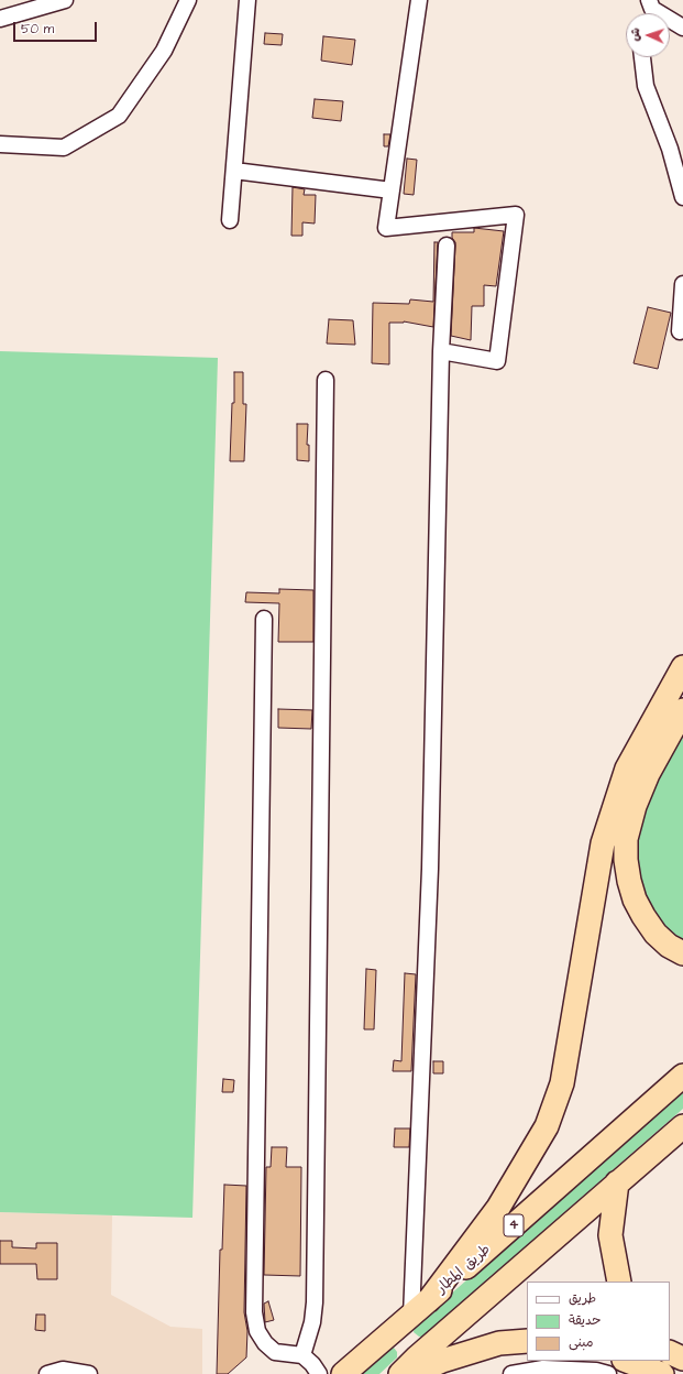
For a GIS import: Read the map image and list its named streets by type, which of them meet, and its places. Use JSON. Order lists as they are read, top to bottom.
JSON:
{
  "streets": {
    "highway": ["4", "طريق المطار"]
  },
  "legend": ["طريق", "حديقة", "مبنى"],
  "scale_bar": "50 m",
  "north": "left"
}
